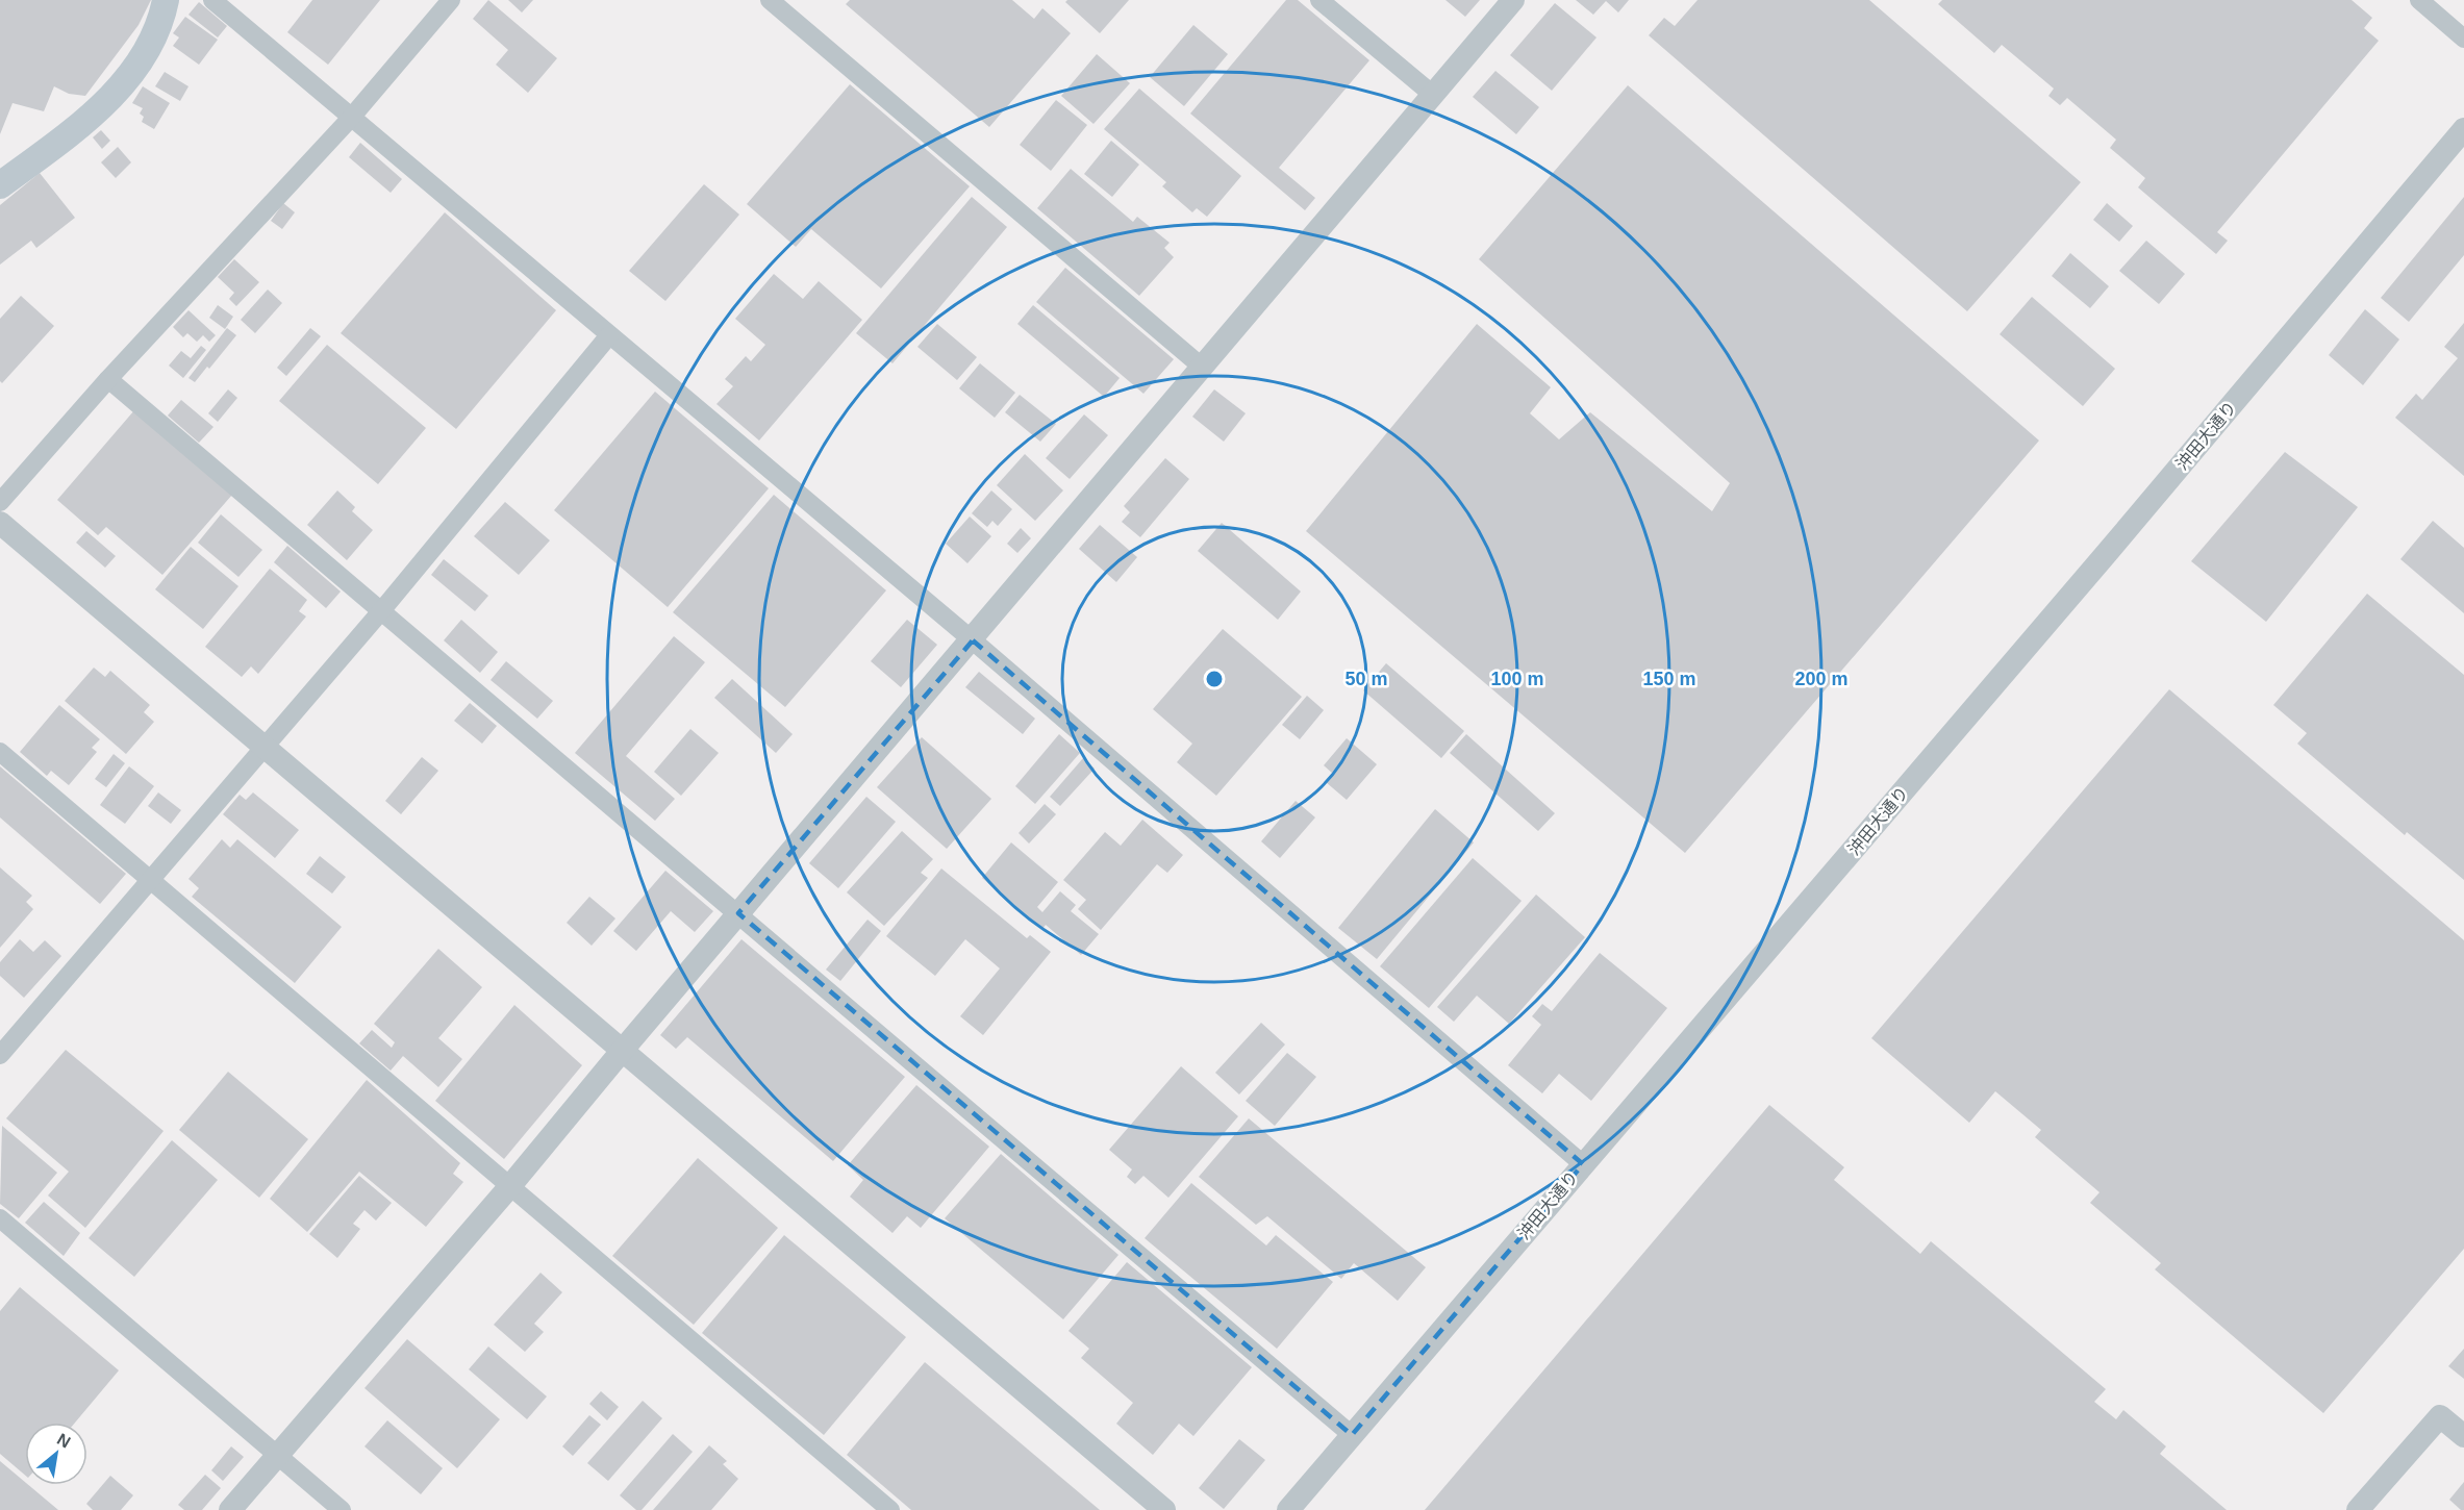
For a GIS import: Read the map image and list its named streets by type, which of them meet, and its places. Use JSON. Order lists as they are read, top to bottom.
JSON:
{
  "streets": {
    "street": ["沖田大通り"]
  },
  "north": "top right",
  "rings": [
    "50 m",
    "100 m",
    "150 m",
    "200 m"
  ]
}
